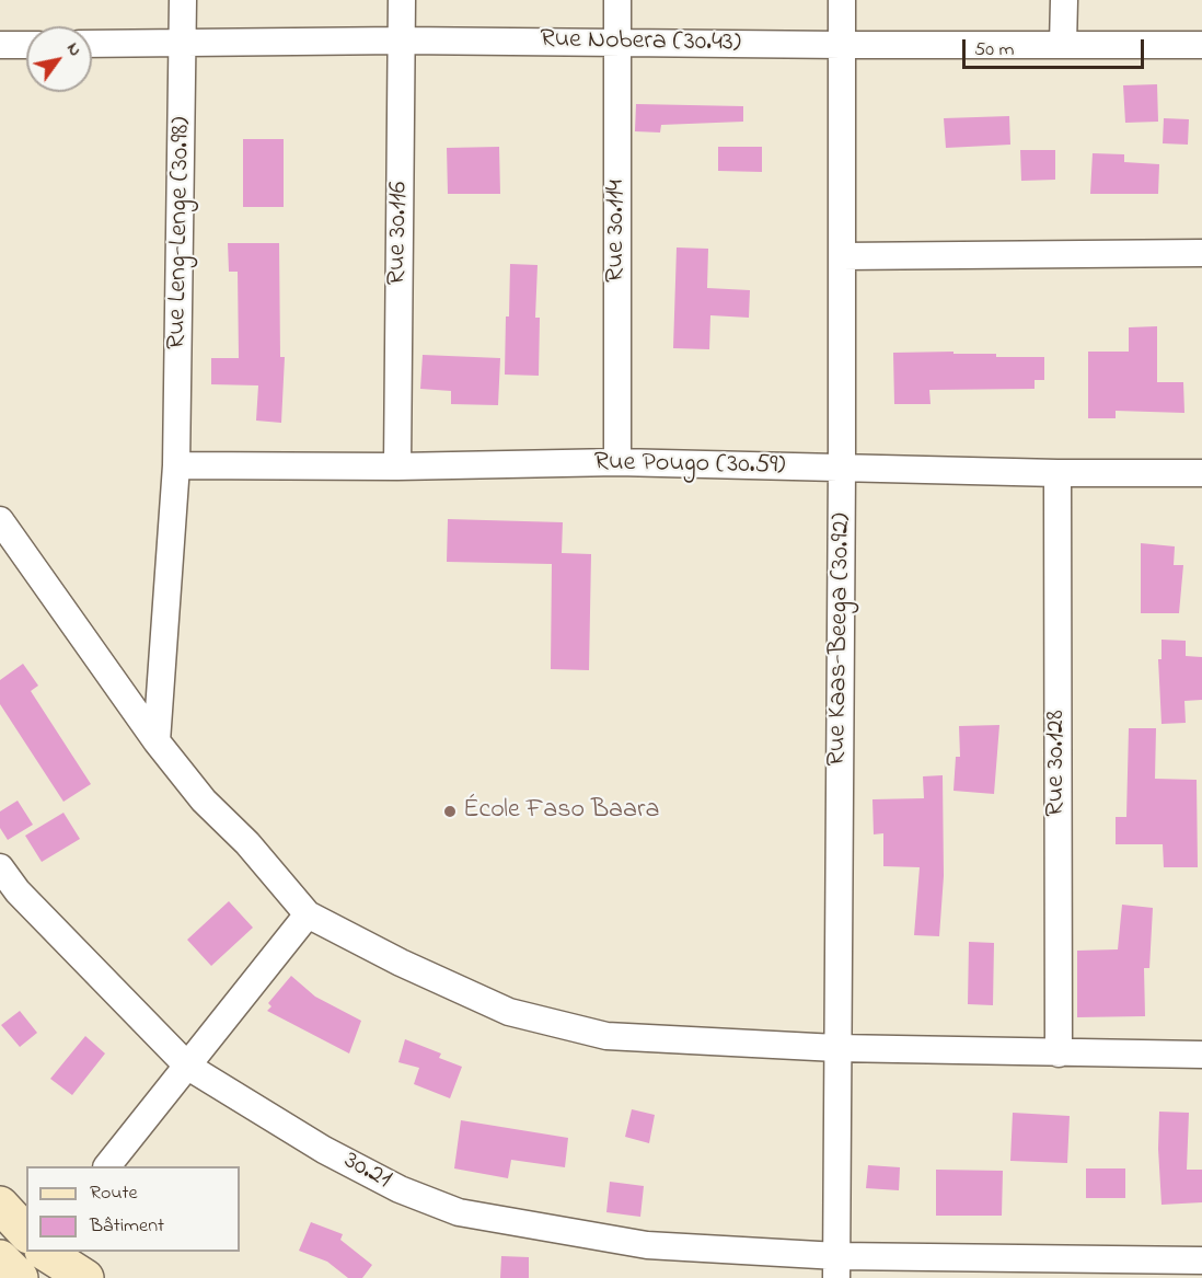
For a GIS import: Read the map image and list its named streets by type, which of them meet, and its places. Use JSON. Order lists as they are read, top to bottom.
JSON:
{
  "streets": {
    "street": [
      "Rue Nobera (30.43)",
      "Rue 30.114",
      "Rue Leng-Lenge (30.98)",
      "Rue 30.116",
      "Rue Pougo (30.59)",
      "Rue Kaas-Beega (30.92)",
      "Rue 30.128",
      "30.21"
    ]
  },
  "crossings": [
    ["Rue Nobera (30.43)", "Rue 30.114"],
    ["Rue Nobera (30.43)", "Rue Leng-Lenge (30.98)"],
    ["Rue Nobera (30.43)", "Rue 30.116"],
    ["Rue Nobera (30.43)", "Rue Kaas-Beega (30.92)"],
    ["Rue 30.114", "Rue Pougo (30.59)"],
    ["Rue Leng-Lenge (30.98)", "Rue Pougo (30.59)"],
    ["Rue 30.116", "Rue Pougo (30.59)"],
    ["Rue Pougo (30.59)", "Rue Kaas-Beega (30.92)"],
    ["Rue Pougo (30.59)", "Rue 30.128"],
    ["Rue Kaas-Beega (30.92)", "30.21"]
  ],
  "places": ["École Faso Baara"],
  "legend": ["Route", "Bâtiment"],
  "scale_bar": "50 m",
  "north": "top right"
}
